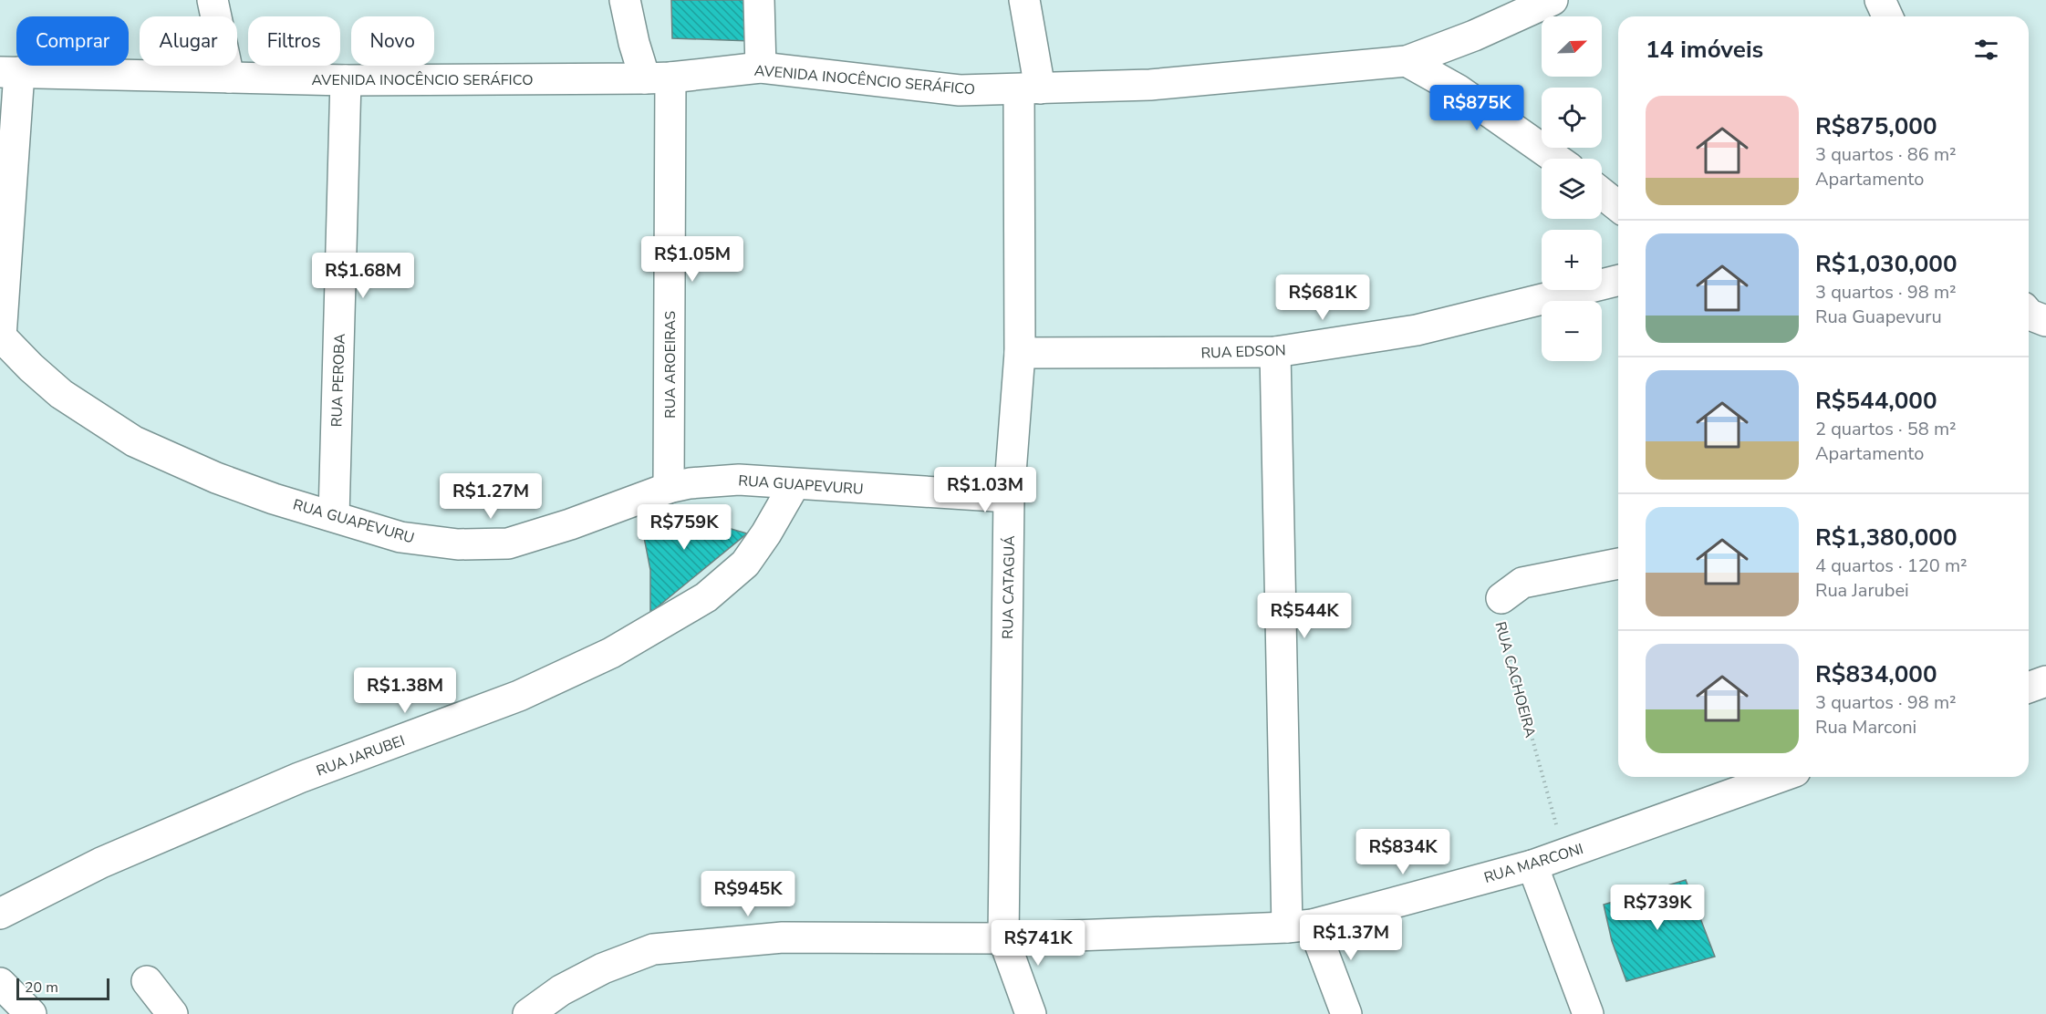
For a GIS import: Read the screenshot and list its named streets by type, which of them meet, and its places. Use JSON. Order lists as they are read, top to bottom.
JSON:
{
  "streets": {
    "street": [
      "AVENIDA INOCÊNCIO SERÁFICO",
      "RUA EDSON",
      "RUA AROEIRAS",
      "RUA PEROBA",
      "RUA GUAPEVURU",
      "RUA CATAGUÁ",
      "RUA JARUBEI",
      "RUA MARCONI"
    ],
    "path": ["RUA CACHOEIRA"]
  },
  "crossings": [
    ["AVENIDA INOCÊNCIO SERÁFICO", "RUA AROEIRAS"],
    ["AVENIDA INOCÊNCIO SERÁFICO", "RUA PEROBA"],
    ["AVENIDA INOCÊNCIO SERÁFICO", "RUA CATAGUÁ"],
    ["RUA EDSON", "RUA CATAGUÁ"],
    ["RUA AROEIRAS", "RUA GUAPEVURU"],
    ["RUA PEROBA", "RUA GUAPEVURU"],
    ["RUA GUAPEVURU", "RUA CATAGUÁ"],
    ["RUA GUAPEVURU", "RUA JARUBEI"],
    ["RUA CATAGUÁ", "RUA MARCONI"],
    ["RUA CACHOEIRA", "RUA MARCONI"]
  ],
  "scale_bar": "20 m",
  "north": "top right",
  "page": {
    "map_buttons": ["+", "−"],
    "chip": [
      "Comprar",
      "Alugar",
      "Filtros",
      "Novo"
    ],
    "heading": "14 imóveis",
    "list": [
      {
        "name": "R$875,000",
        "note": "3 quartos · 86 m² · Apartamento"
      },
      {
        "name": "R$1,030,000",
        "note": "3 quartos · 98 m² · Rua Guapevuru"
      },
      {
        "name": "R$544,000",
        "note": "2 quartos · 58 m² · Apartamento"
      },
      {
        "name": "R$1,380,000",
        "note": "4 quartos · 120 m² · Rua Jarubei"
      },
      {
        "name": "R$834,000",
        "note": "3 quartos · 98 m² · Rua Marconi"
      }
    ],
    "price": [
      "R$875K",
      "R$1.05M",
      "R$1.68M",
      "R$681K",
      "R$1.03M",
      "R$1.27M",
      "R$759K",
      "R$544K",
      "R$1.38M",
      "R$834K",
      "R$945K",
      "R$739K",
      "R$1.37M",
      "R$741K"
    ],
    "scale": "20 m"
  }
}
